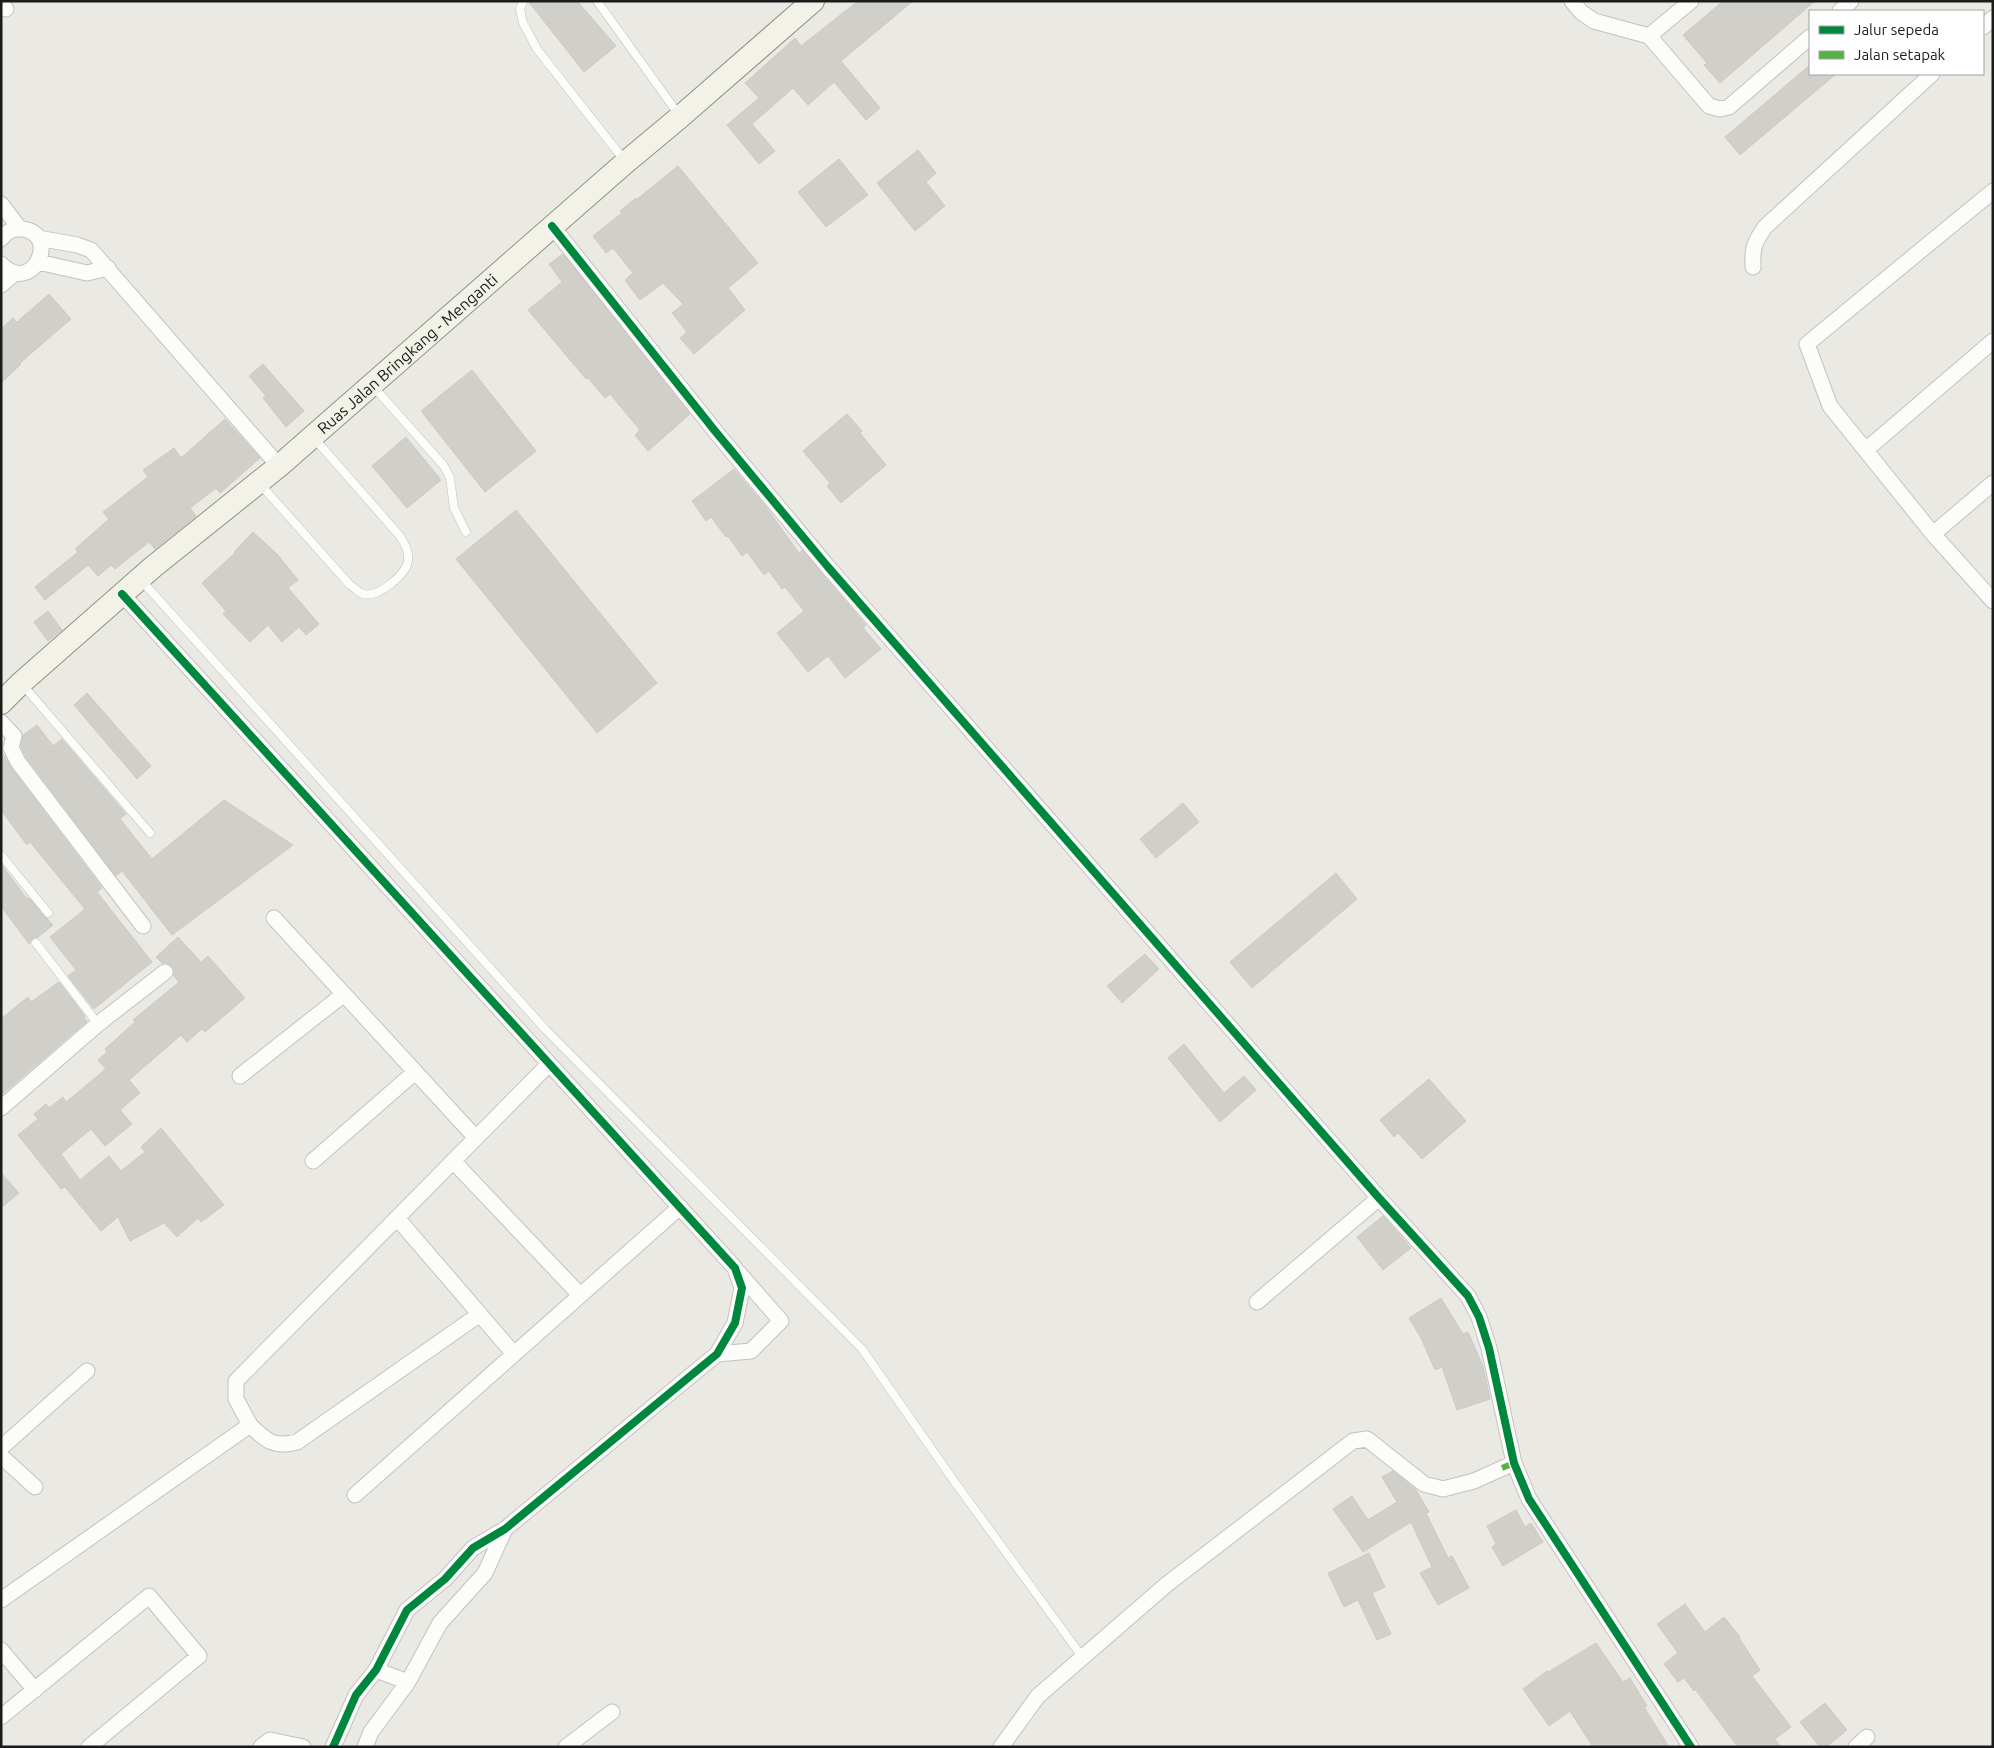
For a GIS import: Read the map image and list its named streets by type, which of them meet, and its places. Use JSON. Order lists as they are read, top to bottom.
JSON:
{
  "streets": {
    "main road": ["Ruas Jalan Bringkang - Menganti"]
  },
  "legend": ["Jalur sepeda", "Jalan setapak"]
}
